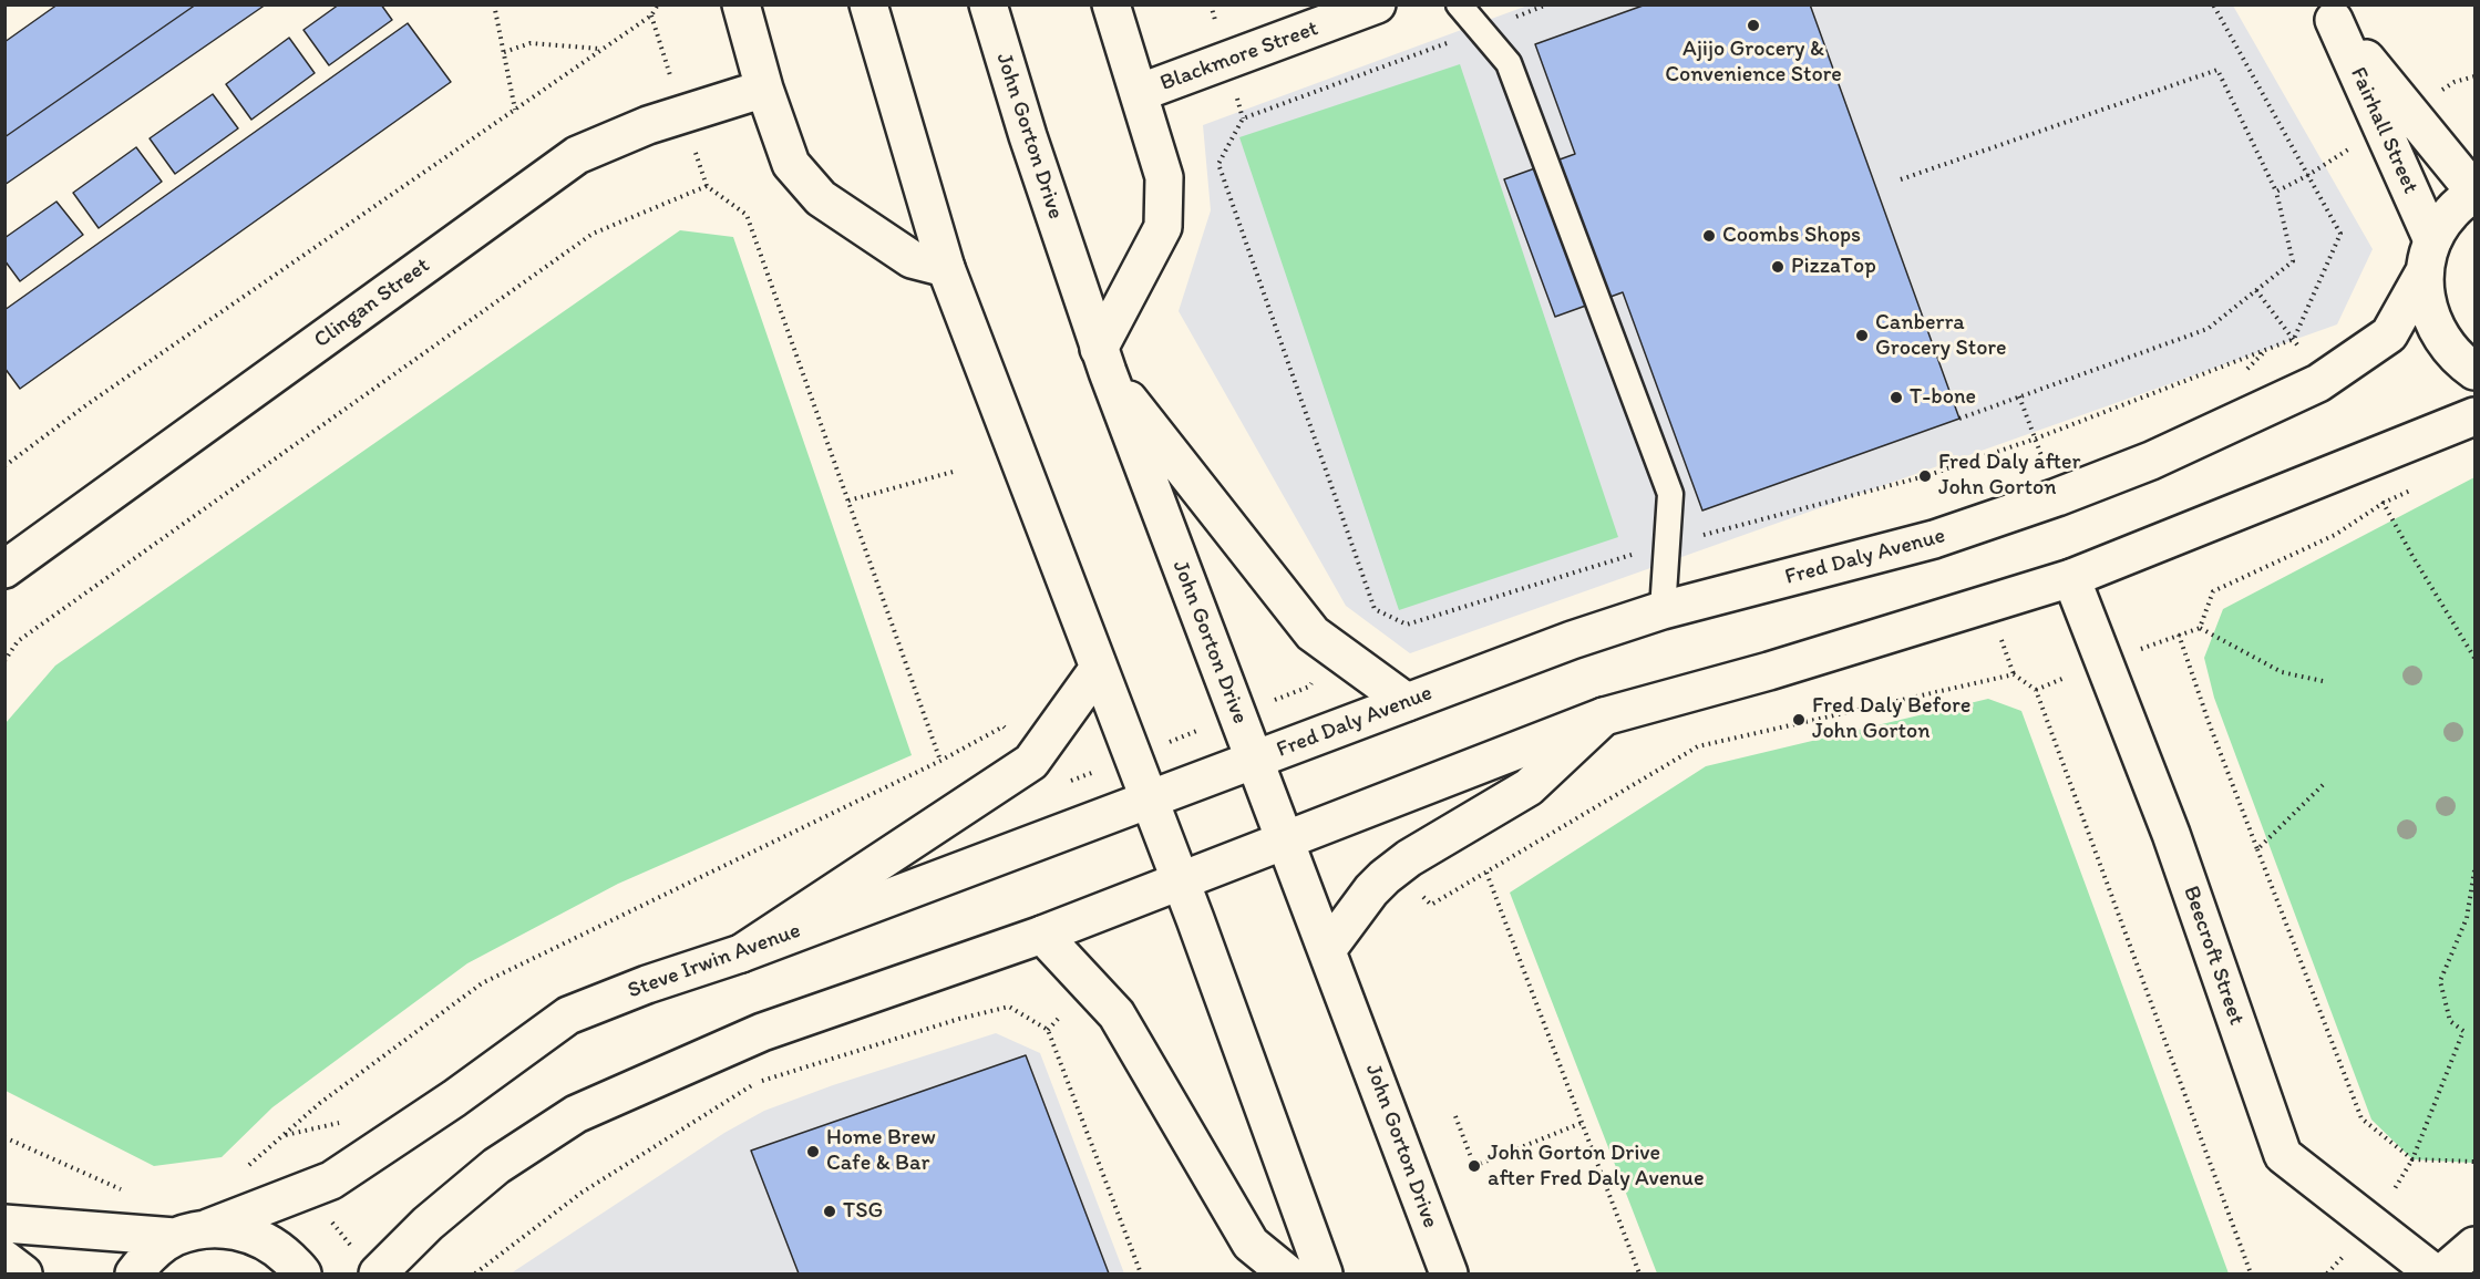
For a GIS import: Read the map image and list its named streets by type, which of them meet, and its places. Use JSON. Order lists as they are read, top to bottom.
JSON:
{
  "streets": {
    "street": [
      "Blackmore Street",
      "Fairhall Street",
      "John Gorton Drive",
      "Clingan Street",
      "Fred Daly Avenue",
      "Beecroft Street",
      "Steve Irwin Avenue"
    ]
  },
  "crossings": [
    ["Fairhall Street", "Fred Daly Avenue"],
    ["John Gorton Drive", "Fred Daly Avenue"],
    ["John Gorton Drive", "Steve Irwin Avenue"],
    ["Fred Daly Avenue", "Steve Irwin Avenue"]
  ],
  "places": [
    "Ajijo Grocery & Convenience Store",
    "Coombs Shops",
    "PizzaTop",
    "Canberra Grocery Store",
    "T-bone",
    "Fred Daly after John Gorton",
    "Fred Daly Before John Gorton",
    "Home Brew Cafe & Bar",
    "John Gorton Drive after Fred Daly Avenue",
    "TSG"
  ]
}
